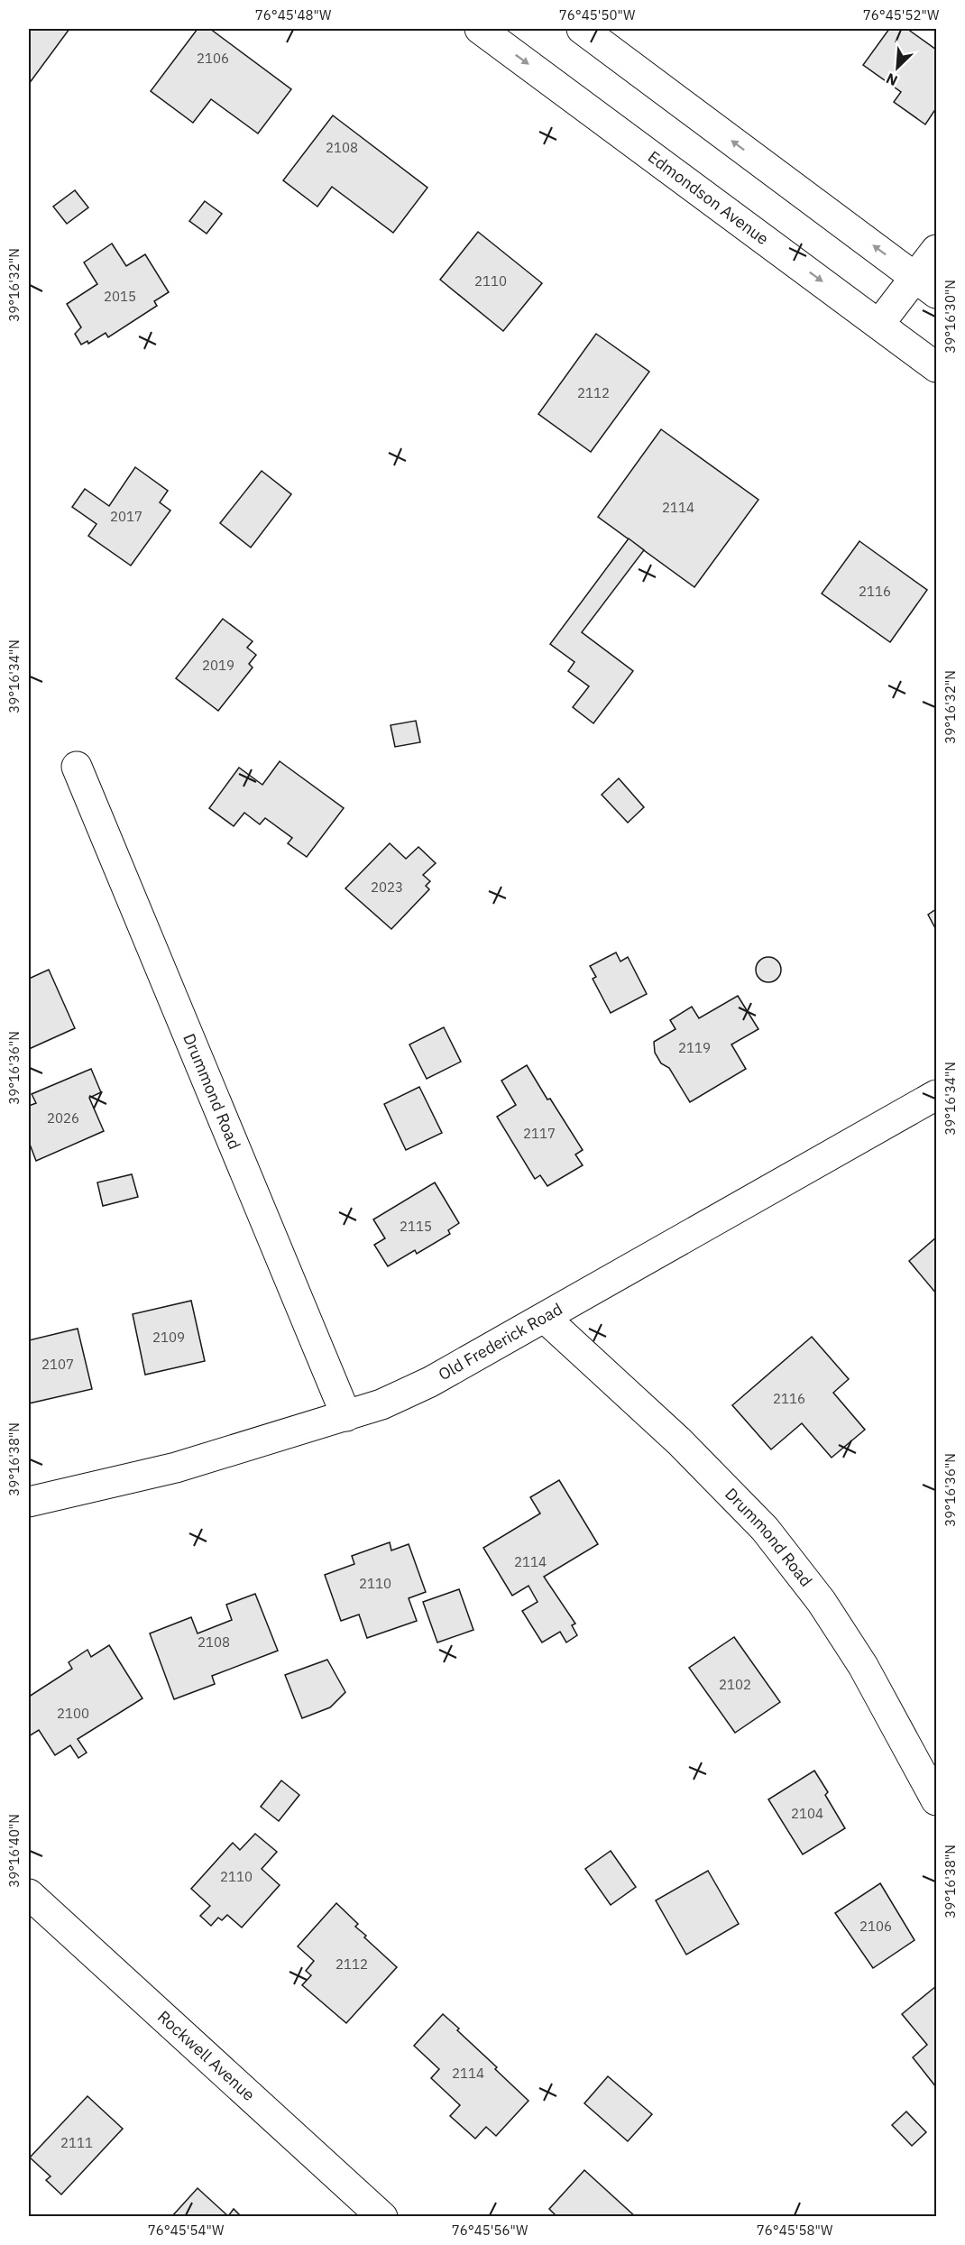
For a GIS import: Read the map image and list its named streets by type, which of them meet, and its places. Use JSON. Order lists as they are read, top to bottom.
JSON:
{
  "streets": {
    "street": [
      "Edmondson Avenue",
      "Drummond Road",
      "Old Frederick Road",
      "Rockwell Avenue"
    ]
  },
  "crossings": [
    ["Drummond Road", "Old Frederick Road"]
  ],
  "house_numbers": [
    "2106",
    "2108",
    "2110",
    "2015",
    "2112",
    "2114",
    "2017",
    "2116",
    "2019",
    "2023",
    "2119",
    "2026",
    "2117",
    "2115",
    "2109",
    "2107",
    "2116",
    "2114",
    "2110",
    "2108",
    "2102",
    "2100",
    "2104",
    "2110",
    "2106",
    "2112",
    "2114",
    "2111"
  ],
  "north": "bottom left",
  "coordinates": [
    "76°45'48\"W",
    "76°45'50\"W",
    "76°45'52\"W",
    "39°16'32\"N",
    "39°16'30\"N",
    "39°16'34\"N",
    "39°16'36\"N",
    "39°16'38\"N",
    "39°16'40\"N",
    "76°45'54\"W",
    "76°45'56\"W",
    "76°45'58\"W"
  ]
}
